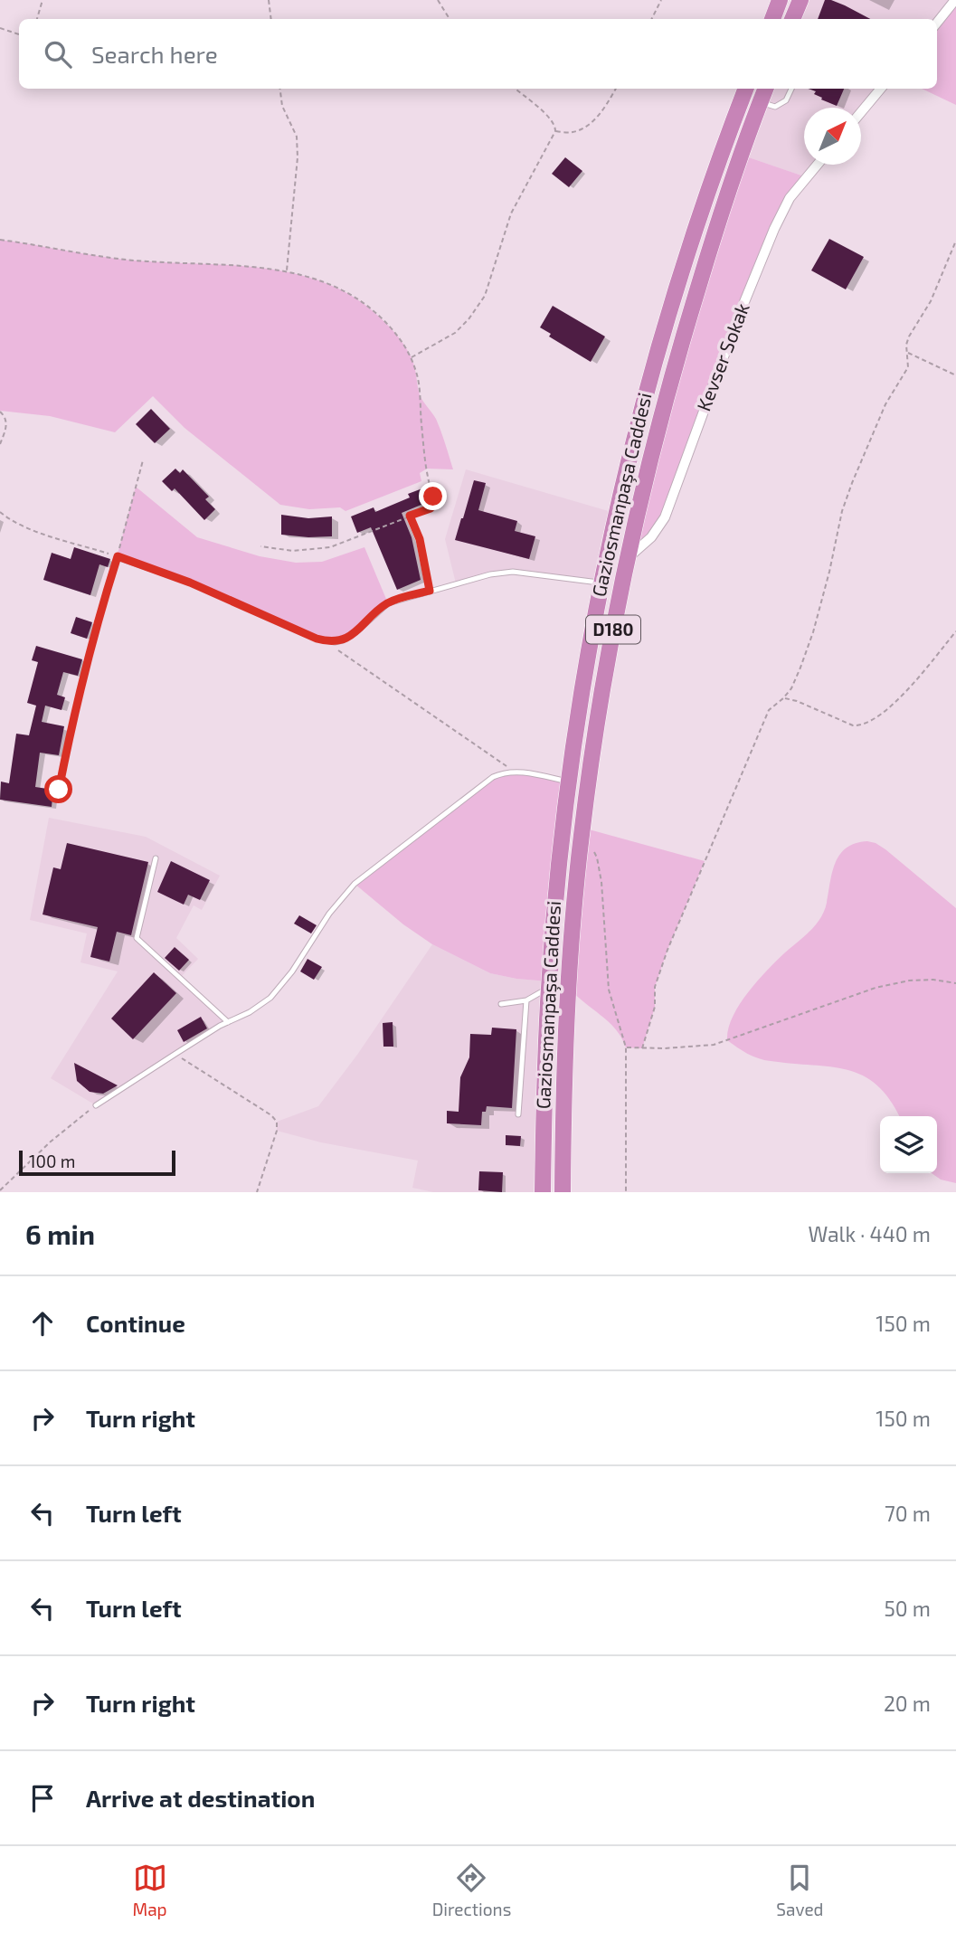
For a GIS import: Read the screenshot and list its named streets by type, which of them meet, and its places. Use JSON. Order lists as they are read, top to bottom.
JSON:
{
  "streets": {
    "highway": ["Gaziosmanpaşa Caddesi", "D180"],
    "street": ["Kevser Sokak"]
  },
  "crossings": [
    ["Kevser Sokak", "Gaziosmanpaşa Caddesi"]
  ],
  "scale_bar": "100 m",
  "north": "top right",
  "page": {
    "search": "Search here",
    "scale": "100 m",
    "heading": ["6 min", "Walk · 440 m"],
    "list": [
      ["Continue", "150 m"],
      ["Turn right", "150 m"],
      ["Turn left", "70 m"],
      ["Turn left", "50 m"],
      ["Turn right", "20 m"],
      "Arrive at destination"
    ],
    "nav": ["Map", "Directions", "Saved"]
  }
}
